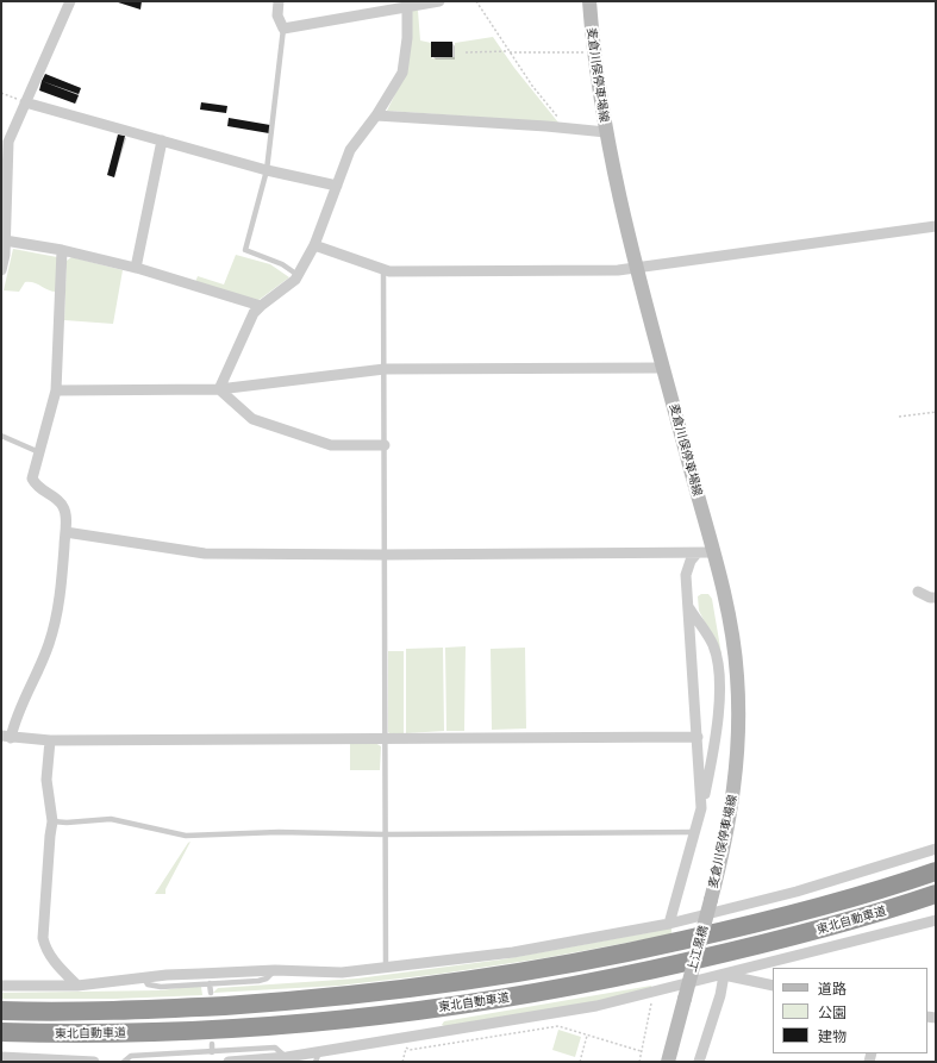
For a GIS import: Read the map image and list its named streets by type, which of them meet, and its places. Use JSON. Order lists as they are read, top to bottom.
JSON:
{
  "streets": {
    "highway": ["東北自動車道"],
    "main road": ["麦倉川俣停車場線", "上江黒橋"]
  },
  "crossings": [
    ["麦倉川俣停車場線", "上江黒橋"]
  ],
  "legend": ["道路", "公園", "建物"]
}
